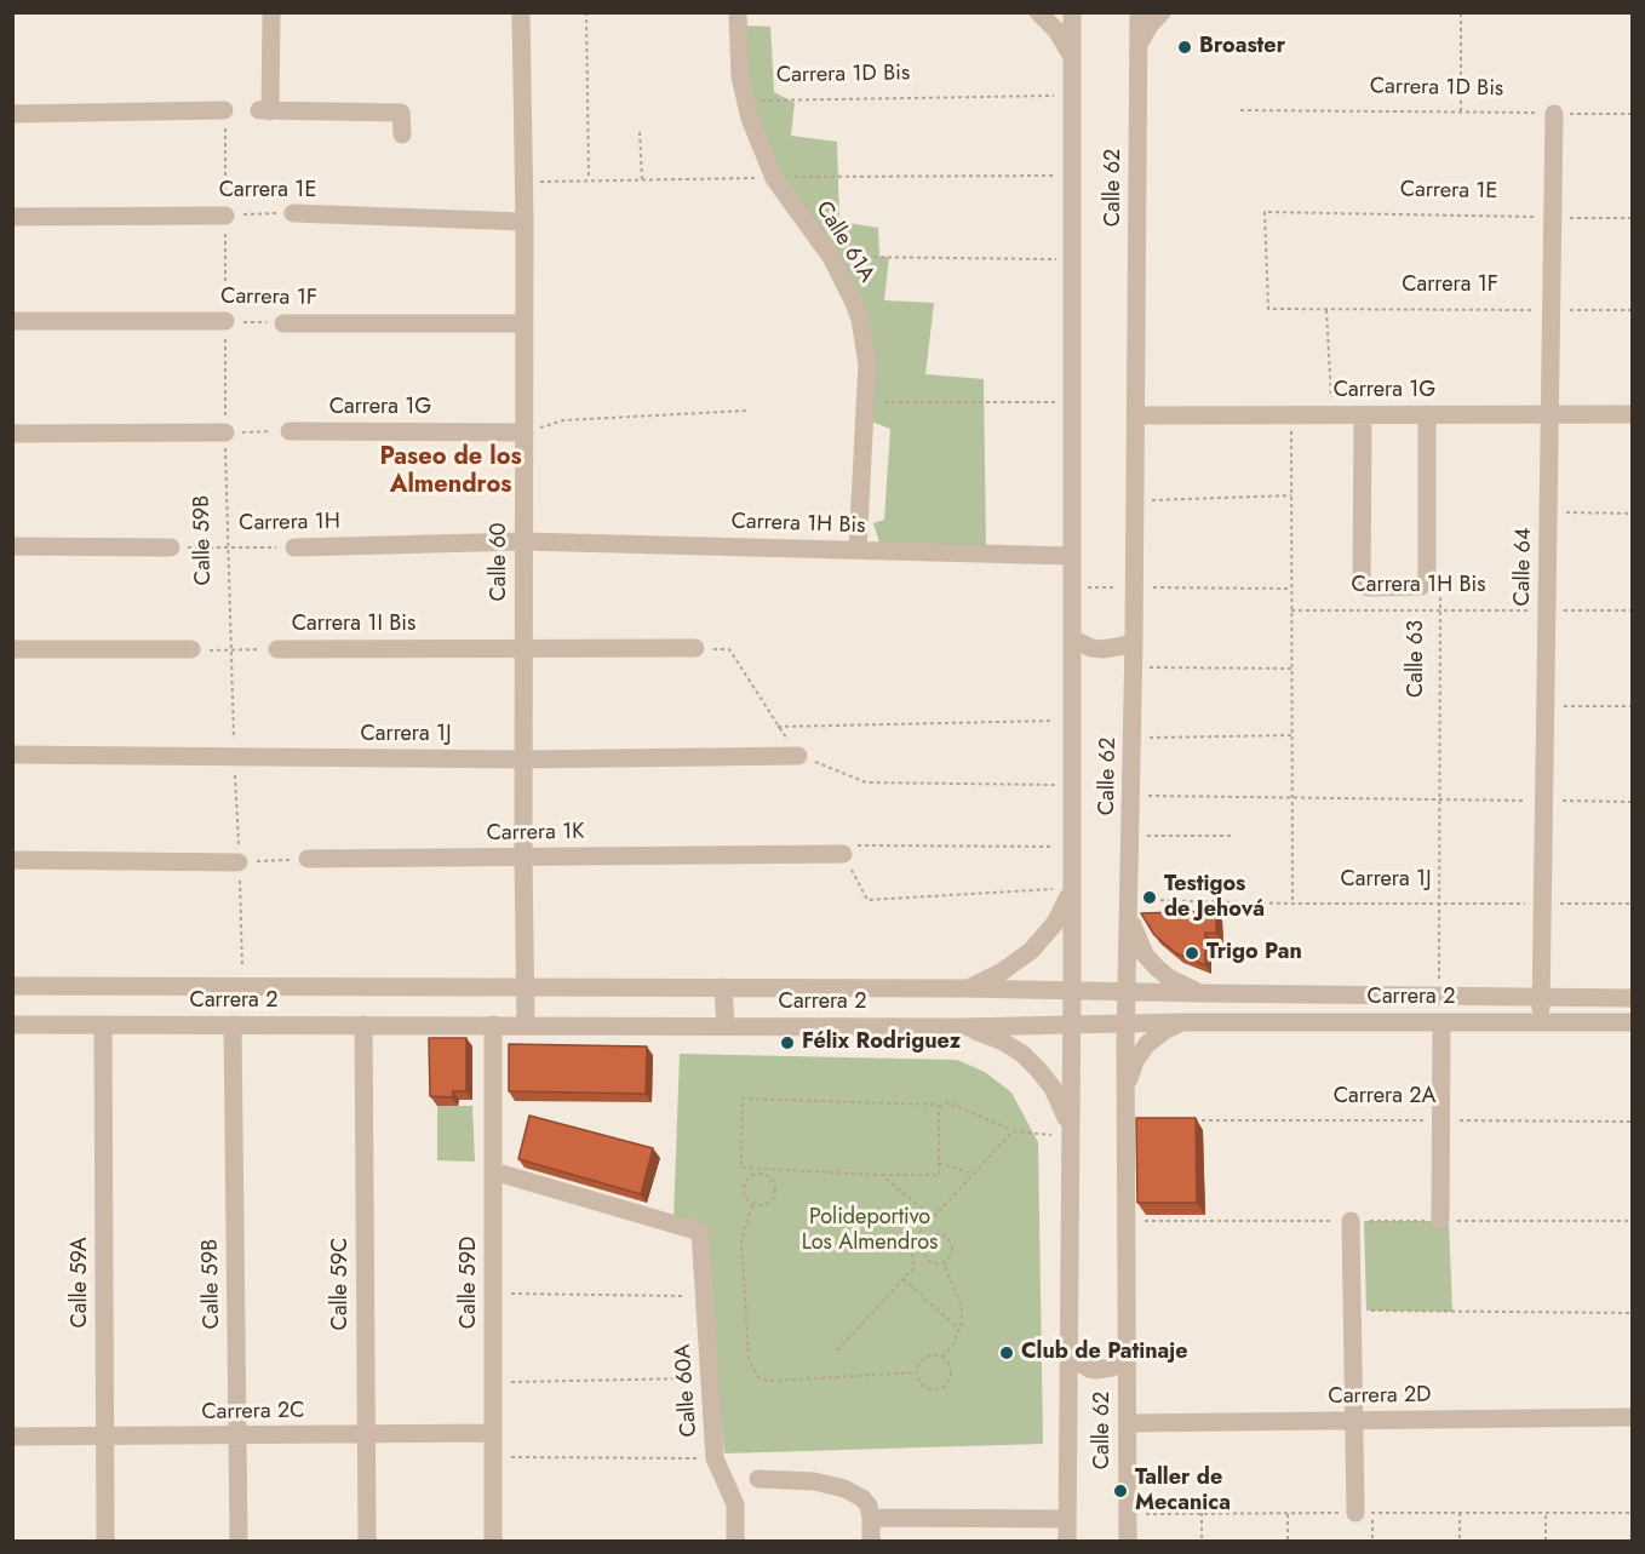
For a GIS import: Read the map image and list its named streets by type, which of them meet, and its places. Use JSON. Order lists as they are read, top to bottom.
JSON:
{
  "streets": {
    "street": [
      "Calle 62",
      "Carrera 1E",
      "Calle 61A",
      "Carrera 1F",
      "Carrera 1G",
      "Carrera 1H",
      "Carrera 1H Bis",
      "Calle 59B",
      "Calle 60",
      "Calle 64",
      "Carrera 1I Bis",
      "Carrera 1J",
      "Carrera 1K",
      "Carrera 2",
      "Calle 59A",
      "Calle 59D",
      "Calle 59C",
      "Calle 60A",
      "Carrera 2D",
      "Carrera 2C"
    ],
    "path": ["Carrera 1D Bis", "Calle 63", "Carrera 2A"]
  },
  "crossings": [
    ["Carrera 1D Bis", "Calle 62"],
    ["Carrera 1D Bis", "Calle 61A"],
    ["Carrera 1D Bis", "Calle 64"],
    ["Calle 62", "Carrera 1G"],
    ["Calle 62", "Carrera 1H Bis"],
    ["Calle 62", "Carrera 1J"],
    ["Calle 62", "Carrera 2"],
    ["Calle 62", "Carrera 2D"],
    ["Carrera 1E", "Carrera 1F"],
    ["Carrera 1E", "Calle 59B"],
    ["Carrera 1E", "Calle 60"],
    ["Carrera 1E", "Calle 64"],
    ["Calle 61A", "Carrera 1H Bis"],
    ["Carrera 1F", "Calle 59B"],
    ["Carrera 1F", "Calle 60"],
    ["Carrera 1F", "Calle 64"],
    ["Carrera 1G", "Calle 60"],
    ["Carrera 1G", "Calle 64"],
    ["Carrera 1H", "Carrera 1H Bis"],
    ["Carrera 1H", "Calle 59B"],
    ["Carrera 1H", "Calle 60"],
    ["Carrera 1H Bis", "Calle 60"],
    ["Carrera 1H Bis", "Calle 64"],
    ["Carrera 1H Bis", "Calle 63"],
    ["Calle 59B", "Carrera 1I Bis"],
    ["Calle 59B", "Carrera 1J"],
    ["Calle 59B", "Carrera 2"],
    ["Calle 59B", "Carrera 2C"],
    ["Calle 60", "Carrera 1I Bis"],
    ["Calle 60", "Carrera 1J"],
    ["Calle 60", "Carrera 1K"],
    ["Calle 60", "Carrera 2"],
    ["Calle 64", "Carrera 1J"],
    ["Calle 64", "Carrera 2"],
    ["Calle 63", "Carrera 1J"],
    ["Calle 63", "Carrera 2"],
    ["Carrera 2", "Calle 59A"],
    ["Carrera 2", "Calle 59D"],
    ["Carrera 2", "Calle 59C"],
    ["Calle 59A", "Carrera 2C"],
    ["Calle 59D", "Calle 60A"],
    ["Calle 59D", "Carrera 2C"],
    ["Calle 59C", "Carrera 2C"]
  ],
  "districts": ["Paseo de los Almendros"],
  "parks": ["Polideportivo Los Almendros"],
  "places": [
    "Broaster",
    "Testigos de Jehová",
    "Trigo Pan",
    "Félix Rodriguez",
    "Club de Patinaje",
    "Taller de Mecanica"
  ]
}
